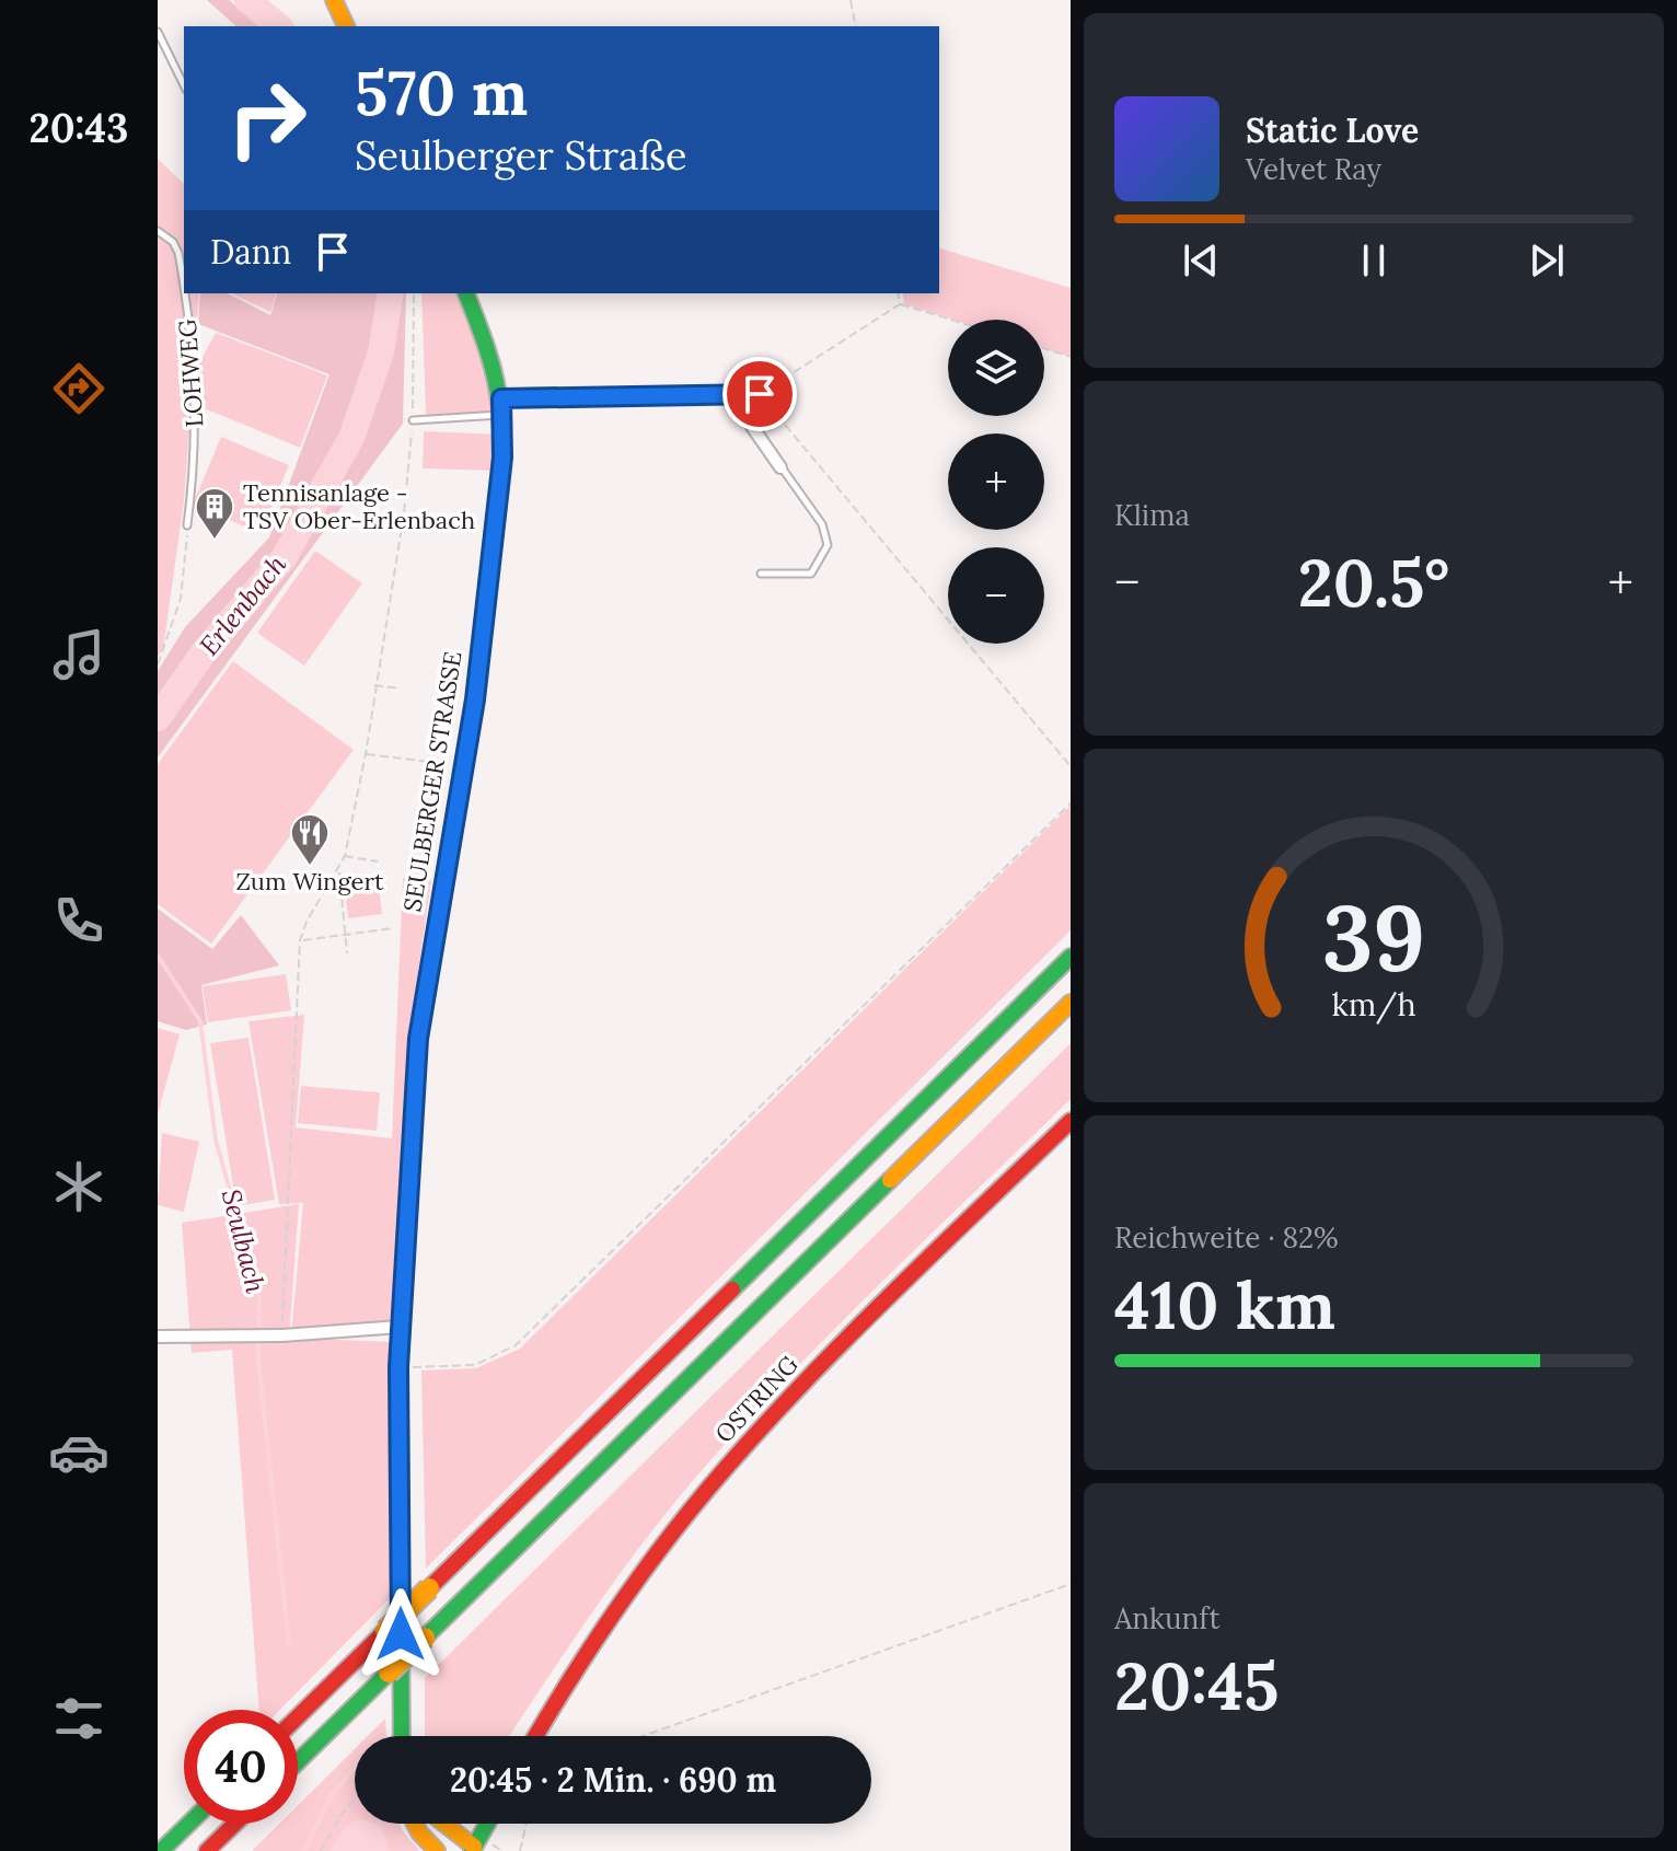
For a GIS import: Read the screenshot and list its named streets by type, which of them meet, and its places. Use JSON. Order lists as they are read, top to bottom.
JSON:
{
  "streets": {
    "main road": ["SEULBERGER STRASSE", "OSTRING"],
    "lane": ["LOHWEG"]
  },
  "water": ["Erlenbach", "Seulbach"],
  "places": {
    "building": ["Tennisanlage - TSV Ober-Erlenbach"],
    "restaurant": ["Zum Wingert"]
  },
  "page": {
    "tabs": "20:43",
    "turn": ["570 m", "Seulberger Straße"],
    "song": ["Static Love", "Velvet Ray"],
    "then": "Dann",
    "map_buttons": ["+", "−"],
    "tile": [
      "Klima",
      ["Reichweite · 82%", "410 km"],
      ["Ankunft", "20:45"]
    ],
    "heat": ["−", "20.5°", "+"],
    "limit": "40",
    "trip": "20:45 · 2 Min. · 690 m",
    "gauge": ["39", "km/h"]
  }
}
